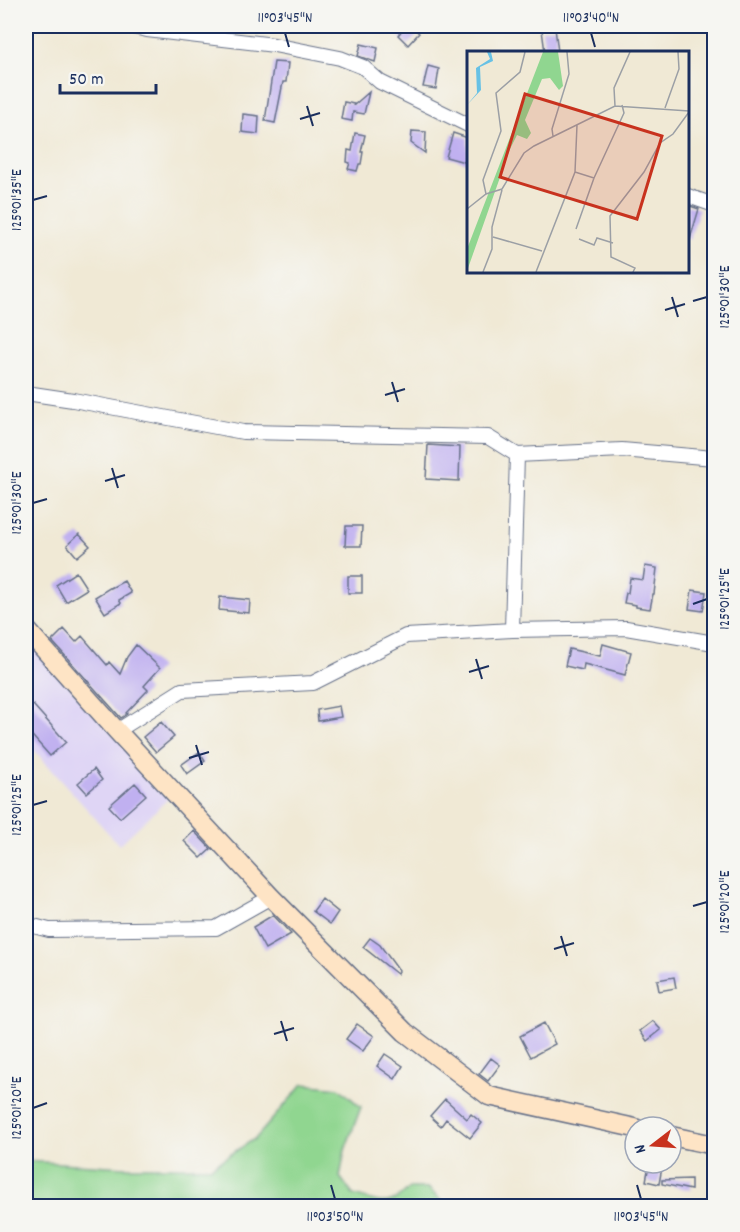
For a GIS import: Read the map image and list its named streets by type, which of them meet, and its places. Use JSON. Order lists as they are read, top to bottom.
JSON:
{
  "scale_bar": "50 m",
  "north": "left",
  "coordinates": [
    "11°03'45\"N",
    "11°03'40\"N",
    "125°01'35\"E",
    "125°01'30\"E",
    "125°01'25\"E",
    "125°01'20\"E",
    "11°03'50\"N"
  ]
}
